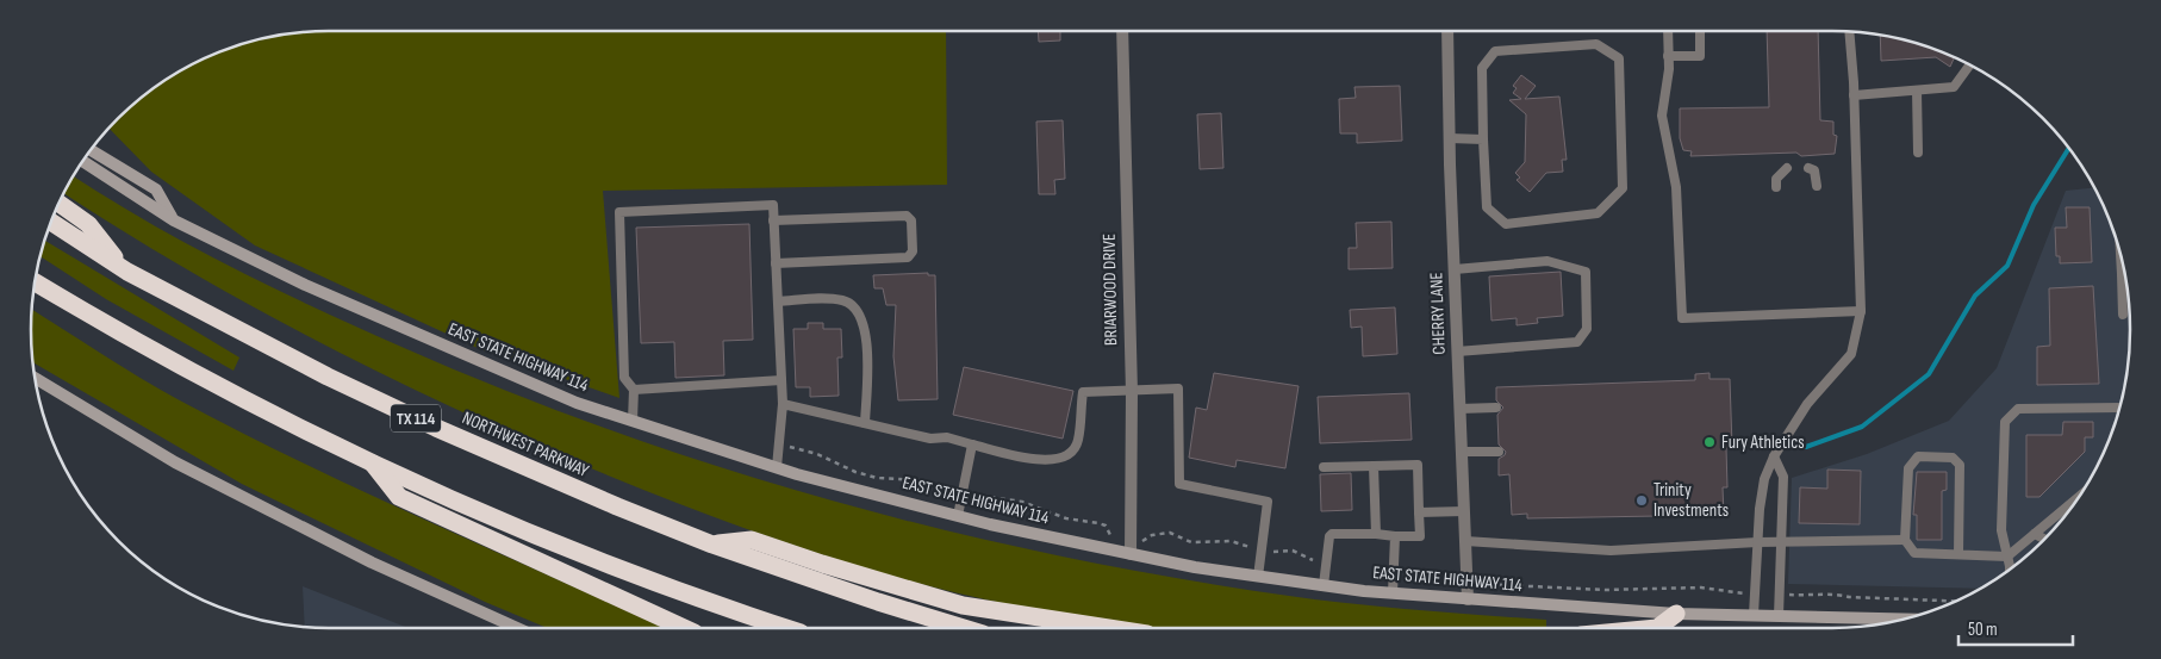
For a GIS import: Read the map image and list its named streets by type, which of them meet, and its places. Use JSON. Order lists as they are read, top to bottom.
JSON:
{
  "streets": {
    "highway": ["TX 114", "NORTHWEST PARKWAY"],
    "main road": ["EAST STATE HIGHWAY 114"],
    "street": ["BRIARWOOD DRIVE", "CHERRY LANE"]
  },
  "crossings": [
    ["BRIARWOOD DRIVE", "EAST STATE HIGHWAY 114"],
    ["CHERRY LANE", "EAST STATE HIGHWAY 114"]
  ],
  "places": ["Fury Athletics", "Trinity Investments"],
  "scale_bar": "50 m"
}
